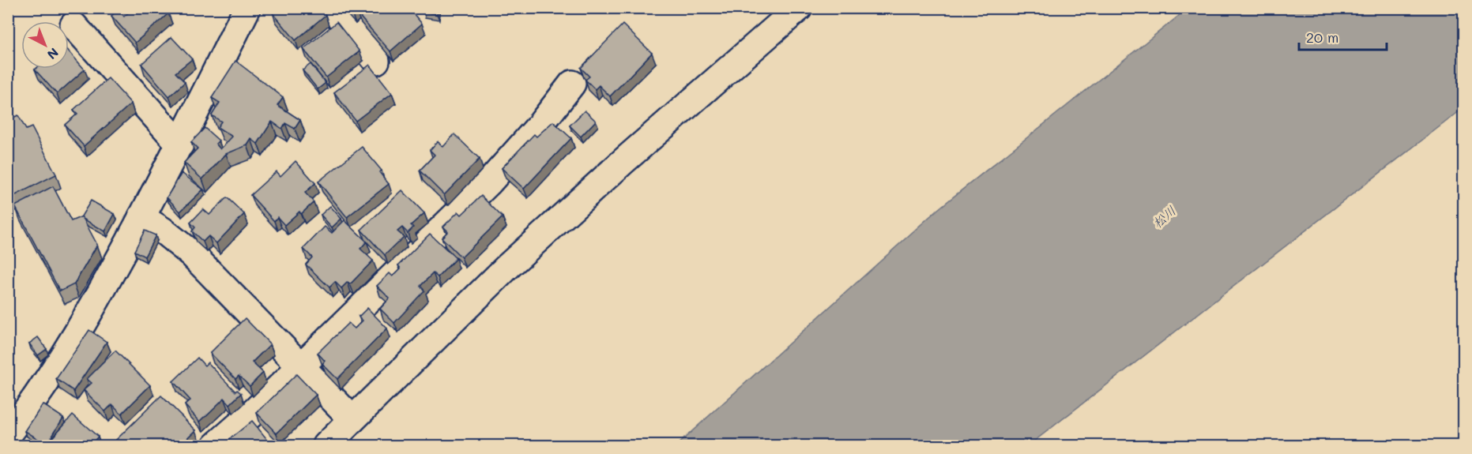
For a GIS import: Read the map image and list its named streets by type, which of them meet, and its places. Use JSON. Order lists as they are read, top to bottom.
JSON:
{
  "water": ["松川"],
  "scale_bar": "20 m",
  "north": "bottom right"
}
